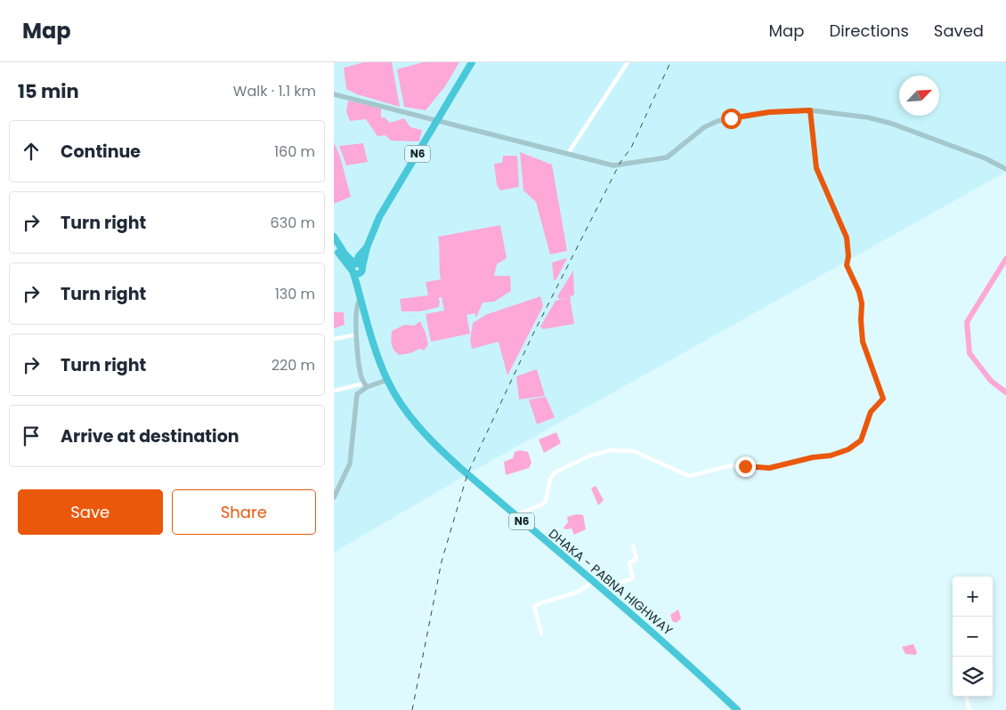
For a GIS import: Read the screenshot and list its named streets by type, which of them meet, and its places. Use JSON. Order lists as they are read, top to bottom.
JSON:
{
  "streets": {
    "highway": ["N6", "DHAKA - PABNA HIGHWAY"]
  },
  "crossings": [
    ["N6", "DHAKA - PABNA HIGHWAY"]
  ],
  "north": "top right",
  "page": {
    "header": "Map",
    "nav": ["Map", "Directions", "Saved"],
    "heading": ["15 min", "Walk · 1.1 km"],
    "list": [
      ["Continue", "160 m"],
      ["Turn right", "630 m"],
      ["Turn right", "130 m"],
      ["Turn right", "220 m"],
      "Arrive at destination"
    ],
    "buttons": ["Save", "Share"],
    "map_buttons": ["+", "−"]
  }
}
